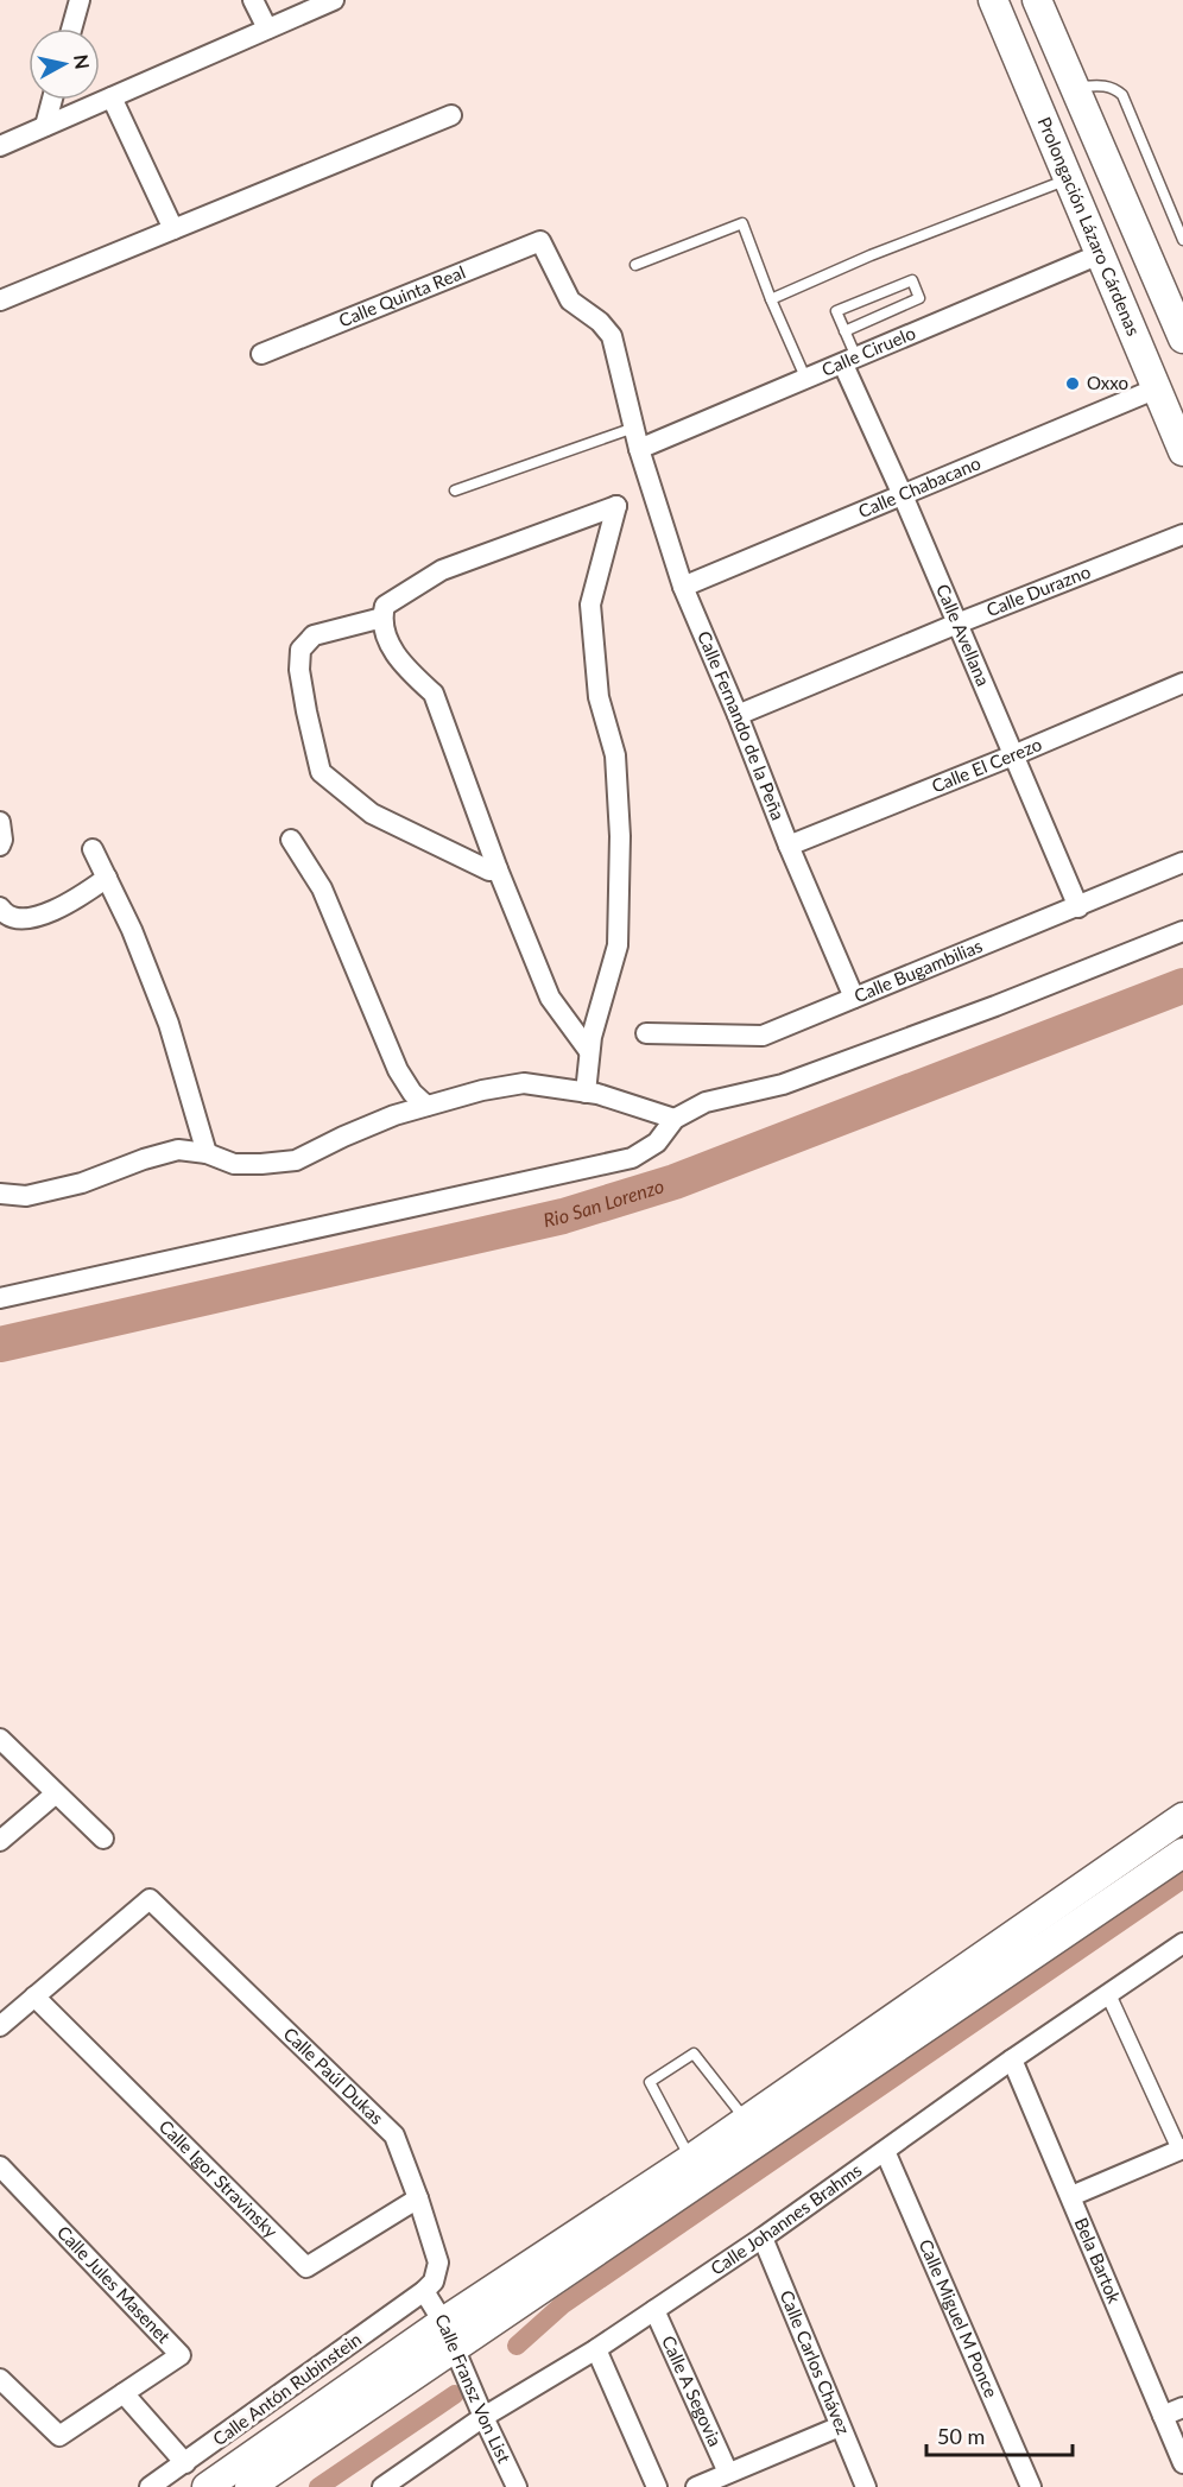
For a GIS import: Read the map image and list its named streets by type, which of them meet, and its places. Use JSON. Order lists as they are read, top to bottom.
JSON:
{
  "streets": {
    "main road": ["Prolongación Lázaro Cárdenas", "Calle Antón Rubinstein"],
    "street": [
      "Calle Quinta Real",
      "Calle Ciruelo",
      "Calle Chabacano",
      "Calle Durazno",
      "Calle Avellana",
      "Calle Fernando de la Peña",
      "Calle El Cerezo",
      "Calle Bugambilias",
      "Calle Paúl Dukas",
      "Calle Igor Stravinsky",
      "Calle Johannes Brahms",
      "Bela Bartok",
      "Calle Jules Masenet",
      "Calle Miguel M Ponce",
      "Calle Carlos Chávez",
      "Calle Fransz Von List",
      "Calle A Segovia"
    ]
  },
  "crossings": [
    ["Prolongación Lázaro Cárdenas", "Calle Ciruelo"],
    ["Prolongación Lázaro Cárdenas", "Calle Chabacano"],
    ["Calle Quinta Real", "Calle Fernando de la Peña"],
    ["Calle Ciruelo", "Calle Avellana"],
    ["Calle Ciruelo", "Calle Fernando de la Peña"],
    ["Calle Chabacano", "Calle Avellana"],
    ["Calle Chabacano", "Calle Fernando de la Peña"],
    ["Calle Durazno", "Calle Avellana"],
    ["Calle Durazno", "Calle Fernando de la Peña"],
    ["Calle Avellana", "Calle El Cerezo"],
    ["Calle Avellana", "Calle Bugambilias"],
    ["Calle Fernando de la Peña", "Calle El Cerezo"],
    ["Calle Fernando de la Peña", "Calle Bugambilias"],
    ["Calle Paúl Dukas", "Calle Igor Stravinsky"],
    ["Calle Paúl Dukas", "Calle Fransz Von List"],
    ["Calle Paúl Dukas", "Calle Antón Rubinstein"],
    ["Calle Johannes Brahms", "Bela Bartok"],
    ["Calle Johannes Brahms", "Calle Miguel M Ponce"],
    ["Calle Johannes Brahms", "Calle Carlos Chávez"],
    ["Calle Johannes Brahms", "Calle Fransz Von List"],
    ["Calle Johannes Brahms", "Calle A Segovia"],
    ["Calle Fransz Von List", "Calle Antón Rubinstein"]
  ],
  "water": ["Rio San Lorenzo"],
  "places": ["Oxxo"],
  "scale_bar": "50 m",
  "north": "right"
}
